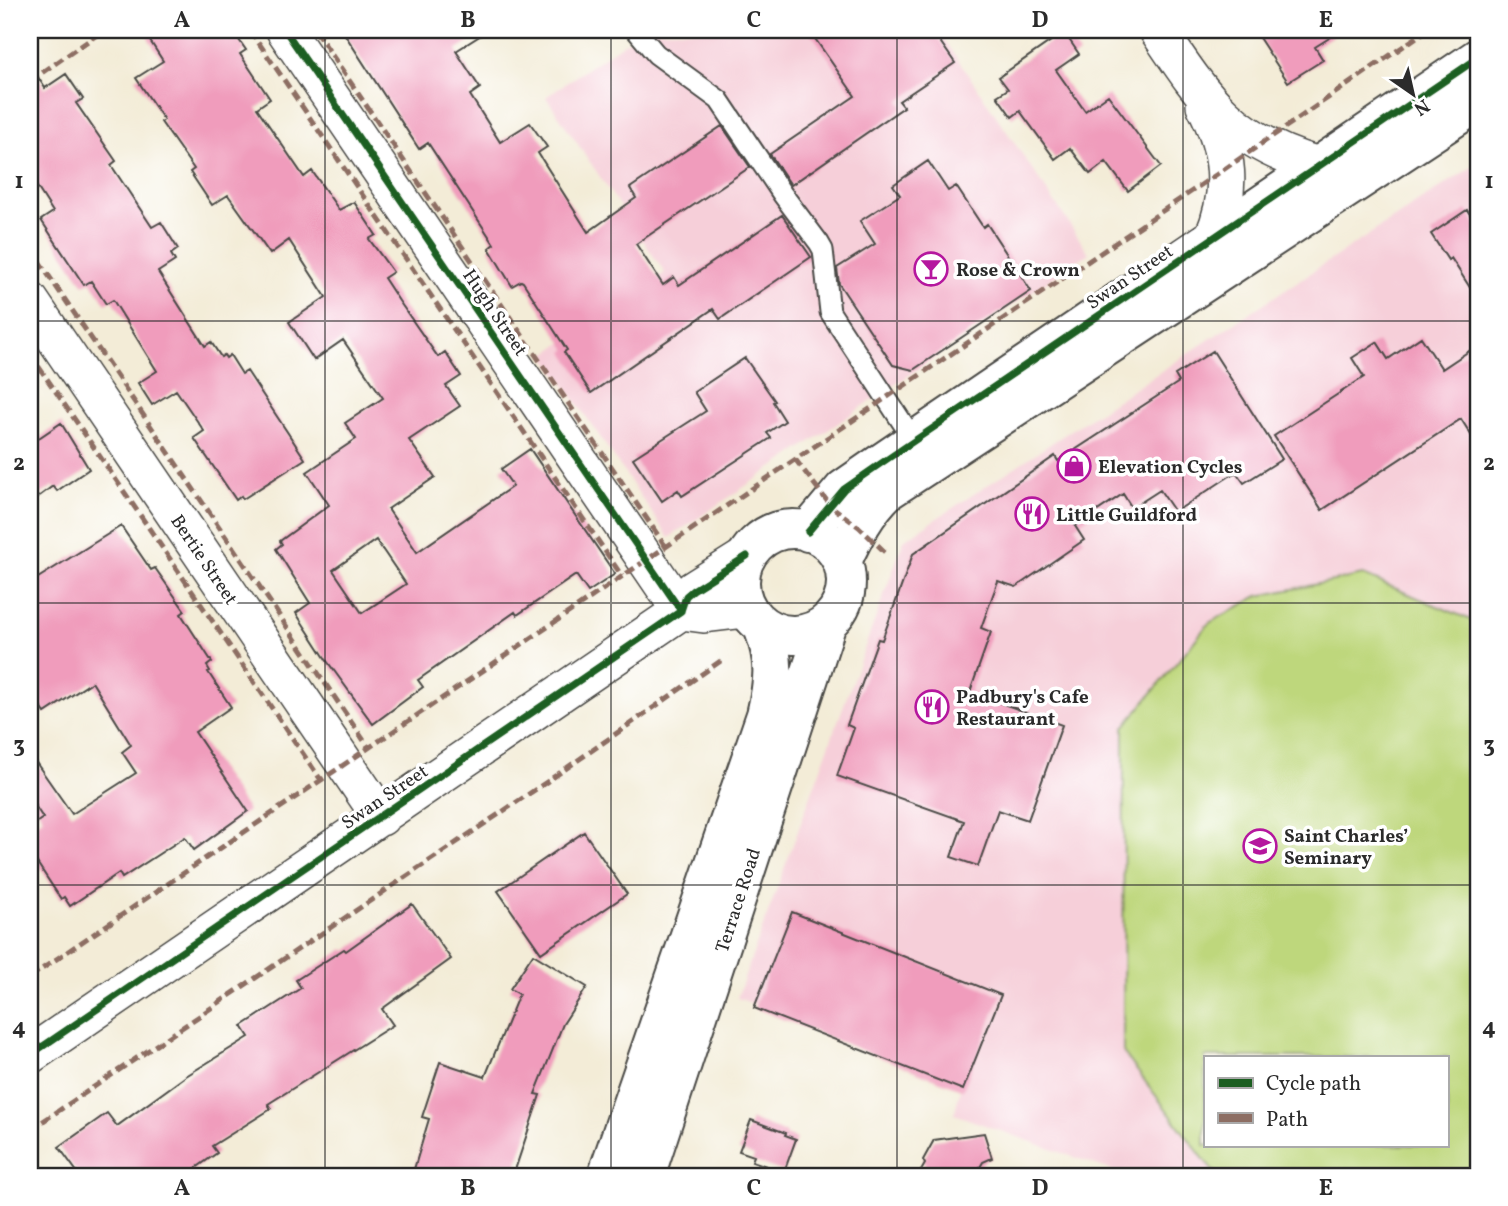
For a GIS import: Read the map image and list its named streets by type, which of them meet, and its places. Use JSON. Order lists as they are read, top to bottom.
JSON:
{
  "streets": {
    "street": [
      "Swan Street",
      "Hugh Street",
      "Bertie Street",
      "Terrace Road"
    ]
  },
  "crossings": [
    ["Swan Street", "Hugh Street"],
    ["Swan Street", "Bertie Street"],
    ["Swan Street", "Terrace Road"]
  ],
  "places": {
    "bar": ["Rose & Crown"],
    "shop": ["Elevation Cycles"],
    "restaurant": ["Little Guildford", "Padbury's Cafe Restaurant"],
    "school or university": ["Saint Charles’ Seminary"]
  },
  "legend": ["Cycle path", "Path"],
  "north": "bottom right",
  "grid": {
    "columns": [
      "A",
      "B",
      "C",
      "D",
      "E"
    ],
    "rows": [
      "1",
      "2",
      "3",
      "4"
    ]
  }
}
